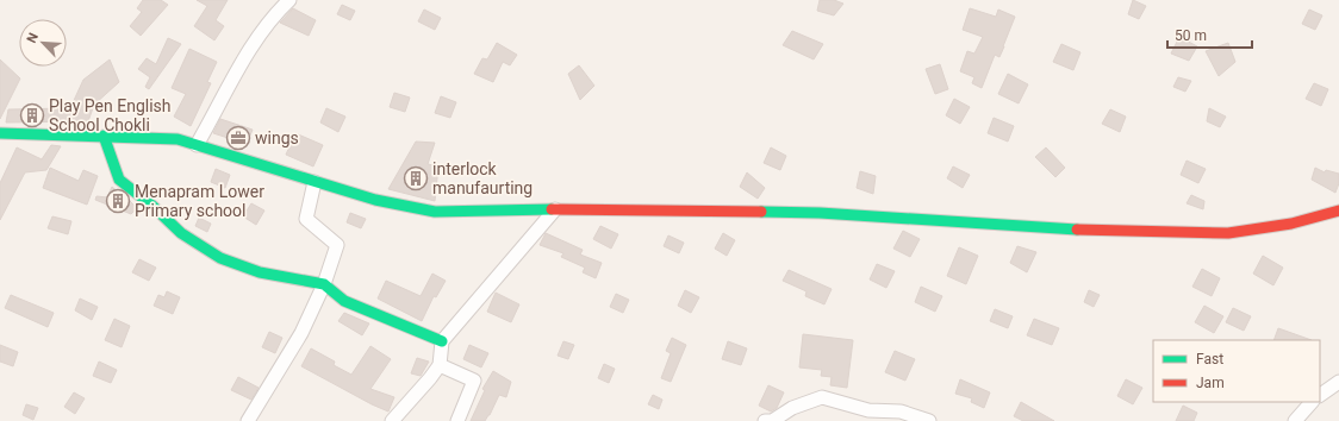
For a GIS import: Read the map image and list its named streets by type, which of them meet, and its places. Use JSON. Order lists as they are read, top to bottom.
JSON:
{
  "places": {
    "building": ["Play Pen English School Chokli", "interlock manufaurting", "Menapram Lower Primary school"],
    "office": ["wings"]
  },
  "legend": ["Fast", "Jam"],
  "scale_bar": "50 m",
  "north": "top left"
}
